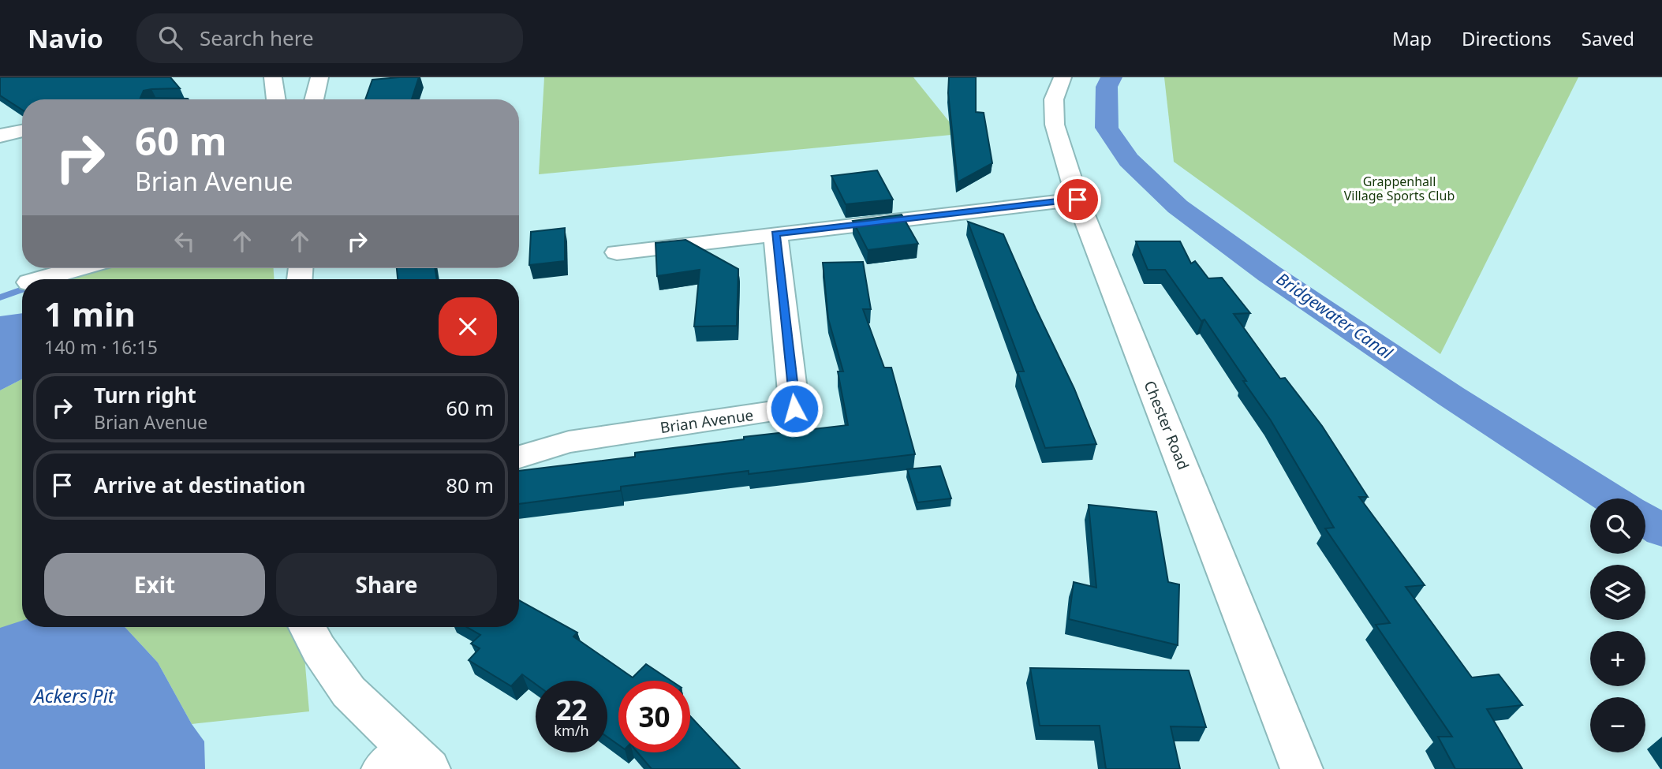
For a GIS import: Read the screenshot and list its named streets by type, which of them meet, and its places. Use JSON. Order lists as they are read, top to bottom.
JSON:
{
  "streets": {
    "street": ["Brian Avenue", "Chester Road"]
  },
  "water": ["Bridgewater Canal", "Ackers Pit"],
  "parks": ["Grappenhall Village Sports Club"],
  "page": {
    "header": "Navio",
    "search": "Search here",
    "nav": ["Map", "Directions", "Saved"],
    "turn": ["60 m", "Brian Avenue"],
    "heading": ["1 min", "140 m · 16:15"],
    "list": [
      {
        "name": "Turn right",
        "note": "Brian Avenue",
        "value": "60 m"
      },
      {
        "name": "Arrive at destination",
        "value": "80 m"
      }
    ],
    "map_buttons": ["+", "−"],
    "buttons": ["Exit", "Share"],
    "speed": "22 km/h",
    "limit": "30"
  }
}
